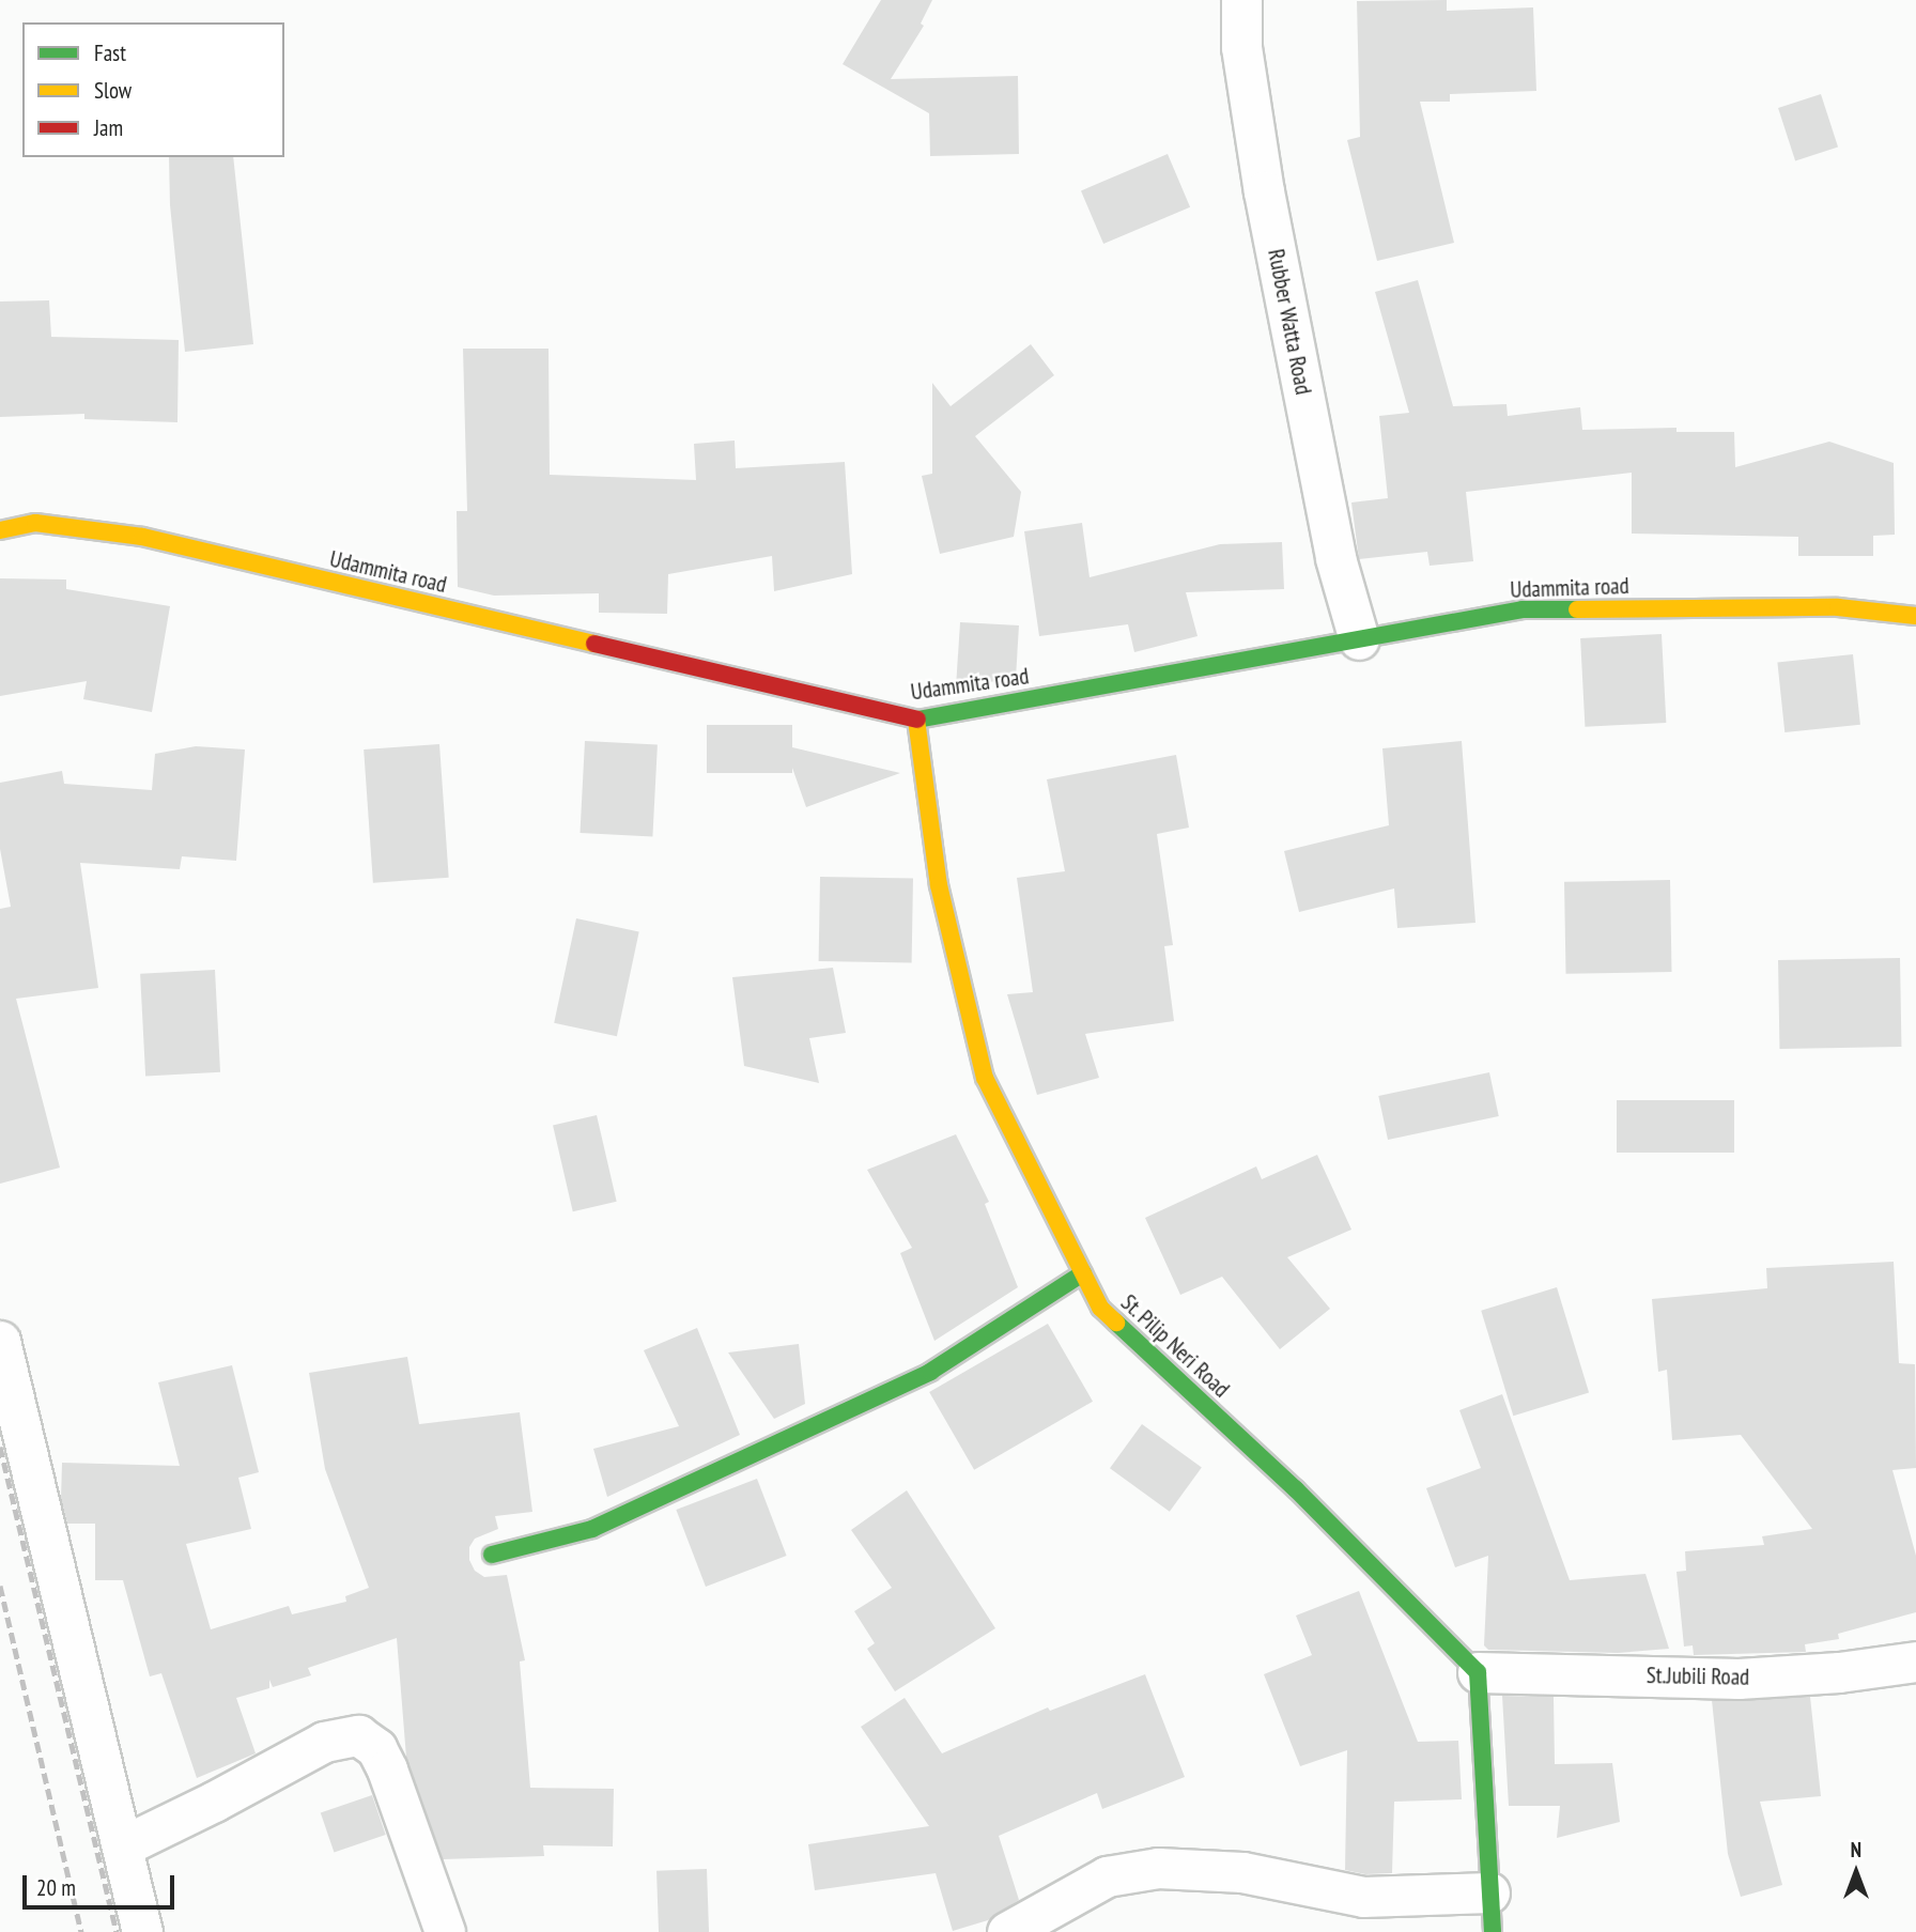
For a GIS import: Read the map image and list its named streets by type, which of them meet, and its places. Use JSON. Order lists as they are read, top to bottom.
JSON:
{
  "streets": {
    "street": [
      "Rubber Watta Road",
      "Udammita road",
      "St. Pilip Neri Road",
      "St.Jubili Road"
    ]
  },
  "crossings": [
    ["Rubber Watta Road", "Udammita road"],
    ["Udammita road", "St. Pilip Neri Road"],
    ["St. Pilip Neri Road", "St.Jubili Road"]
  ],
  "legend": ["Fast", "Slow", "Jam"],
  "scale_bar": "20 m",
  "north": "top"
}
